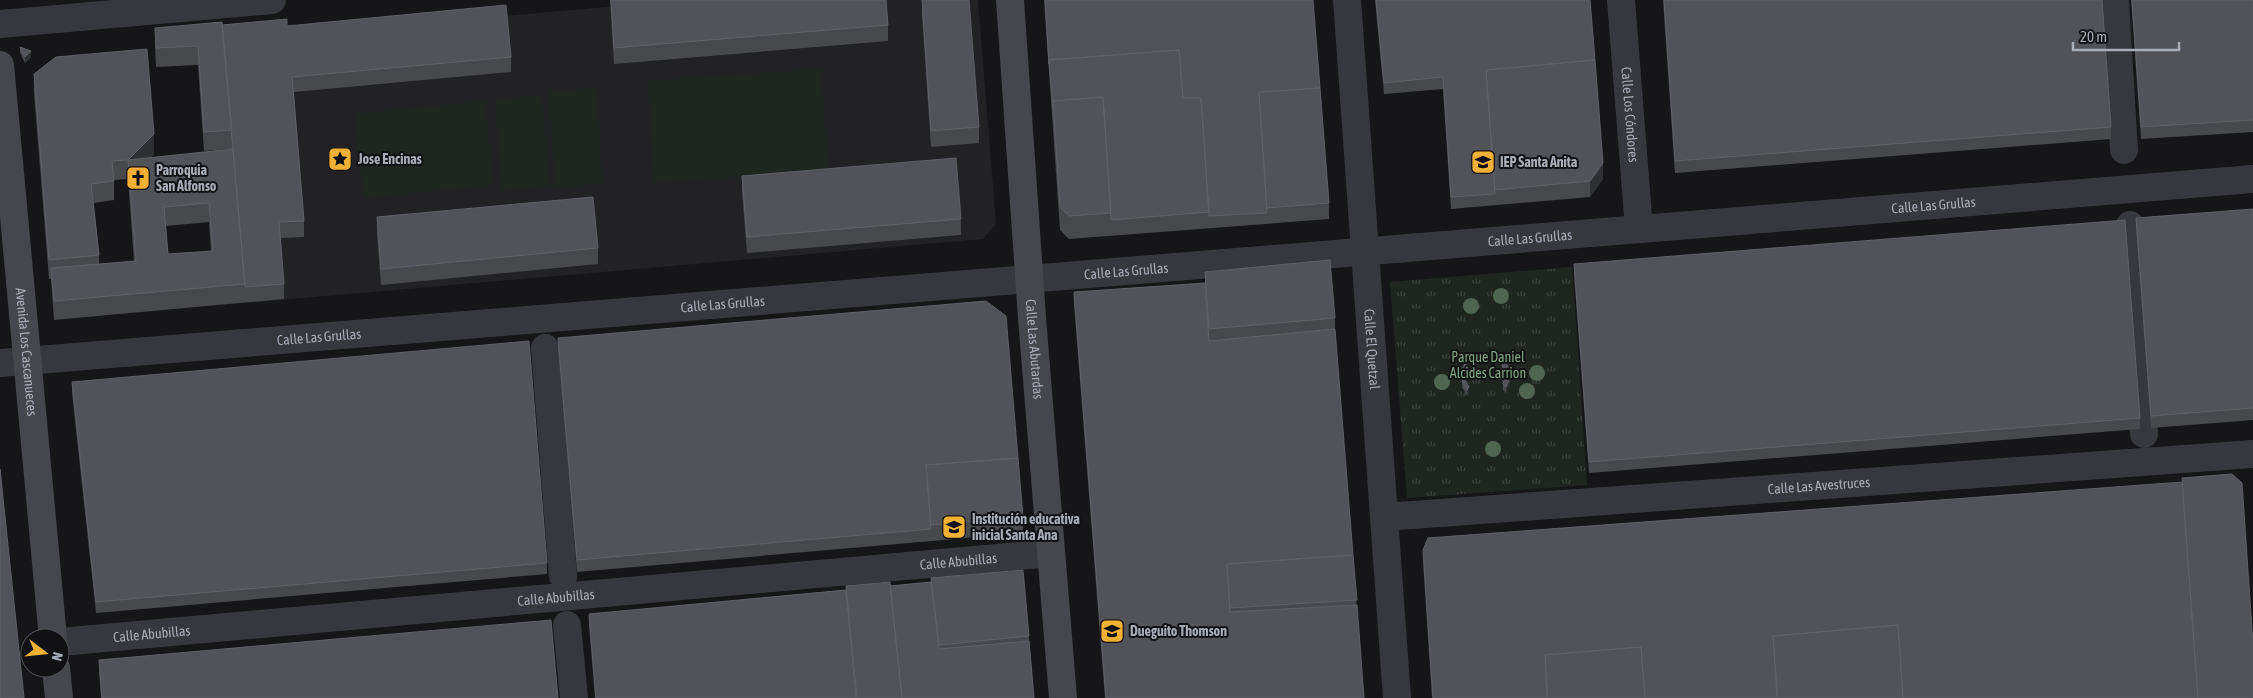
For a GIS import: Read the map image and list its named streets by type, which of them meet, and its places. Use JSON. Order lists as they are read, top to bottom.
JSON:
{
  "streets": {
    "street": [
      "Calle Los Cóndores",
      "Calle Las Grullas",
      "Calle Las Abutardas",
      "Calle El Quetzal",
      "Avenida Los Cascanueces",
      "Calle Las Avestruces",
      "Calle Abubillas"
    ]
  },
  "crossings": [
    ["Calle Los Cóndores", "Calle Las Grullas"],
    ["Calle Las Grullas", "Calle Las Abutardas"],
    ["Calle Las Grullas", "Calle El Quetzal"],
    ["Calle Las Grullas", "Avenida Los Cascanueces"],
    ["Calle Las Abutardas", "Calle Abubillas"],
    ["Calle El Quetzal", "Calle Las Avestruces"]
  ],
  "parks": ["Parque Daniel Alcides Carrion"],
  "places": {
    "place": ["Jose Encinas"],
    "school or university": ["IEP Santa Anita", "Institución educativa inicial Santa Ana", "Dueguito Thomson"],
    "church": ["Parroquia San Alfonso"]
  },
  "scale_bar": "20 m",
  "north": "right"
}
